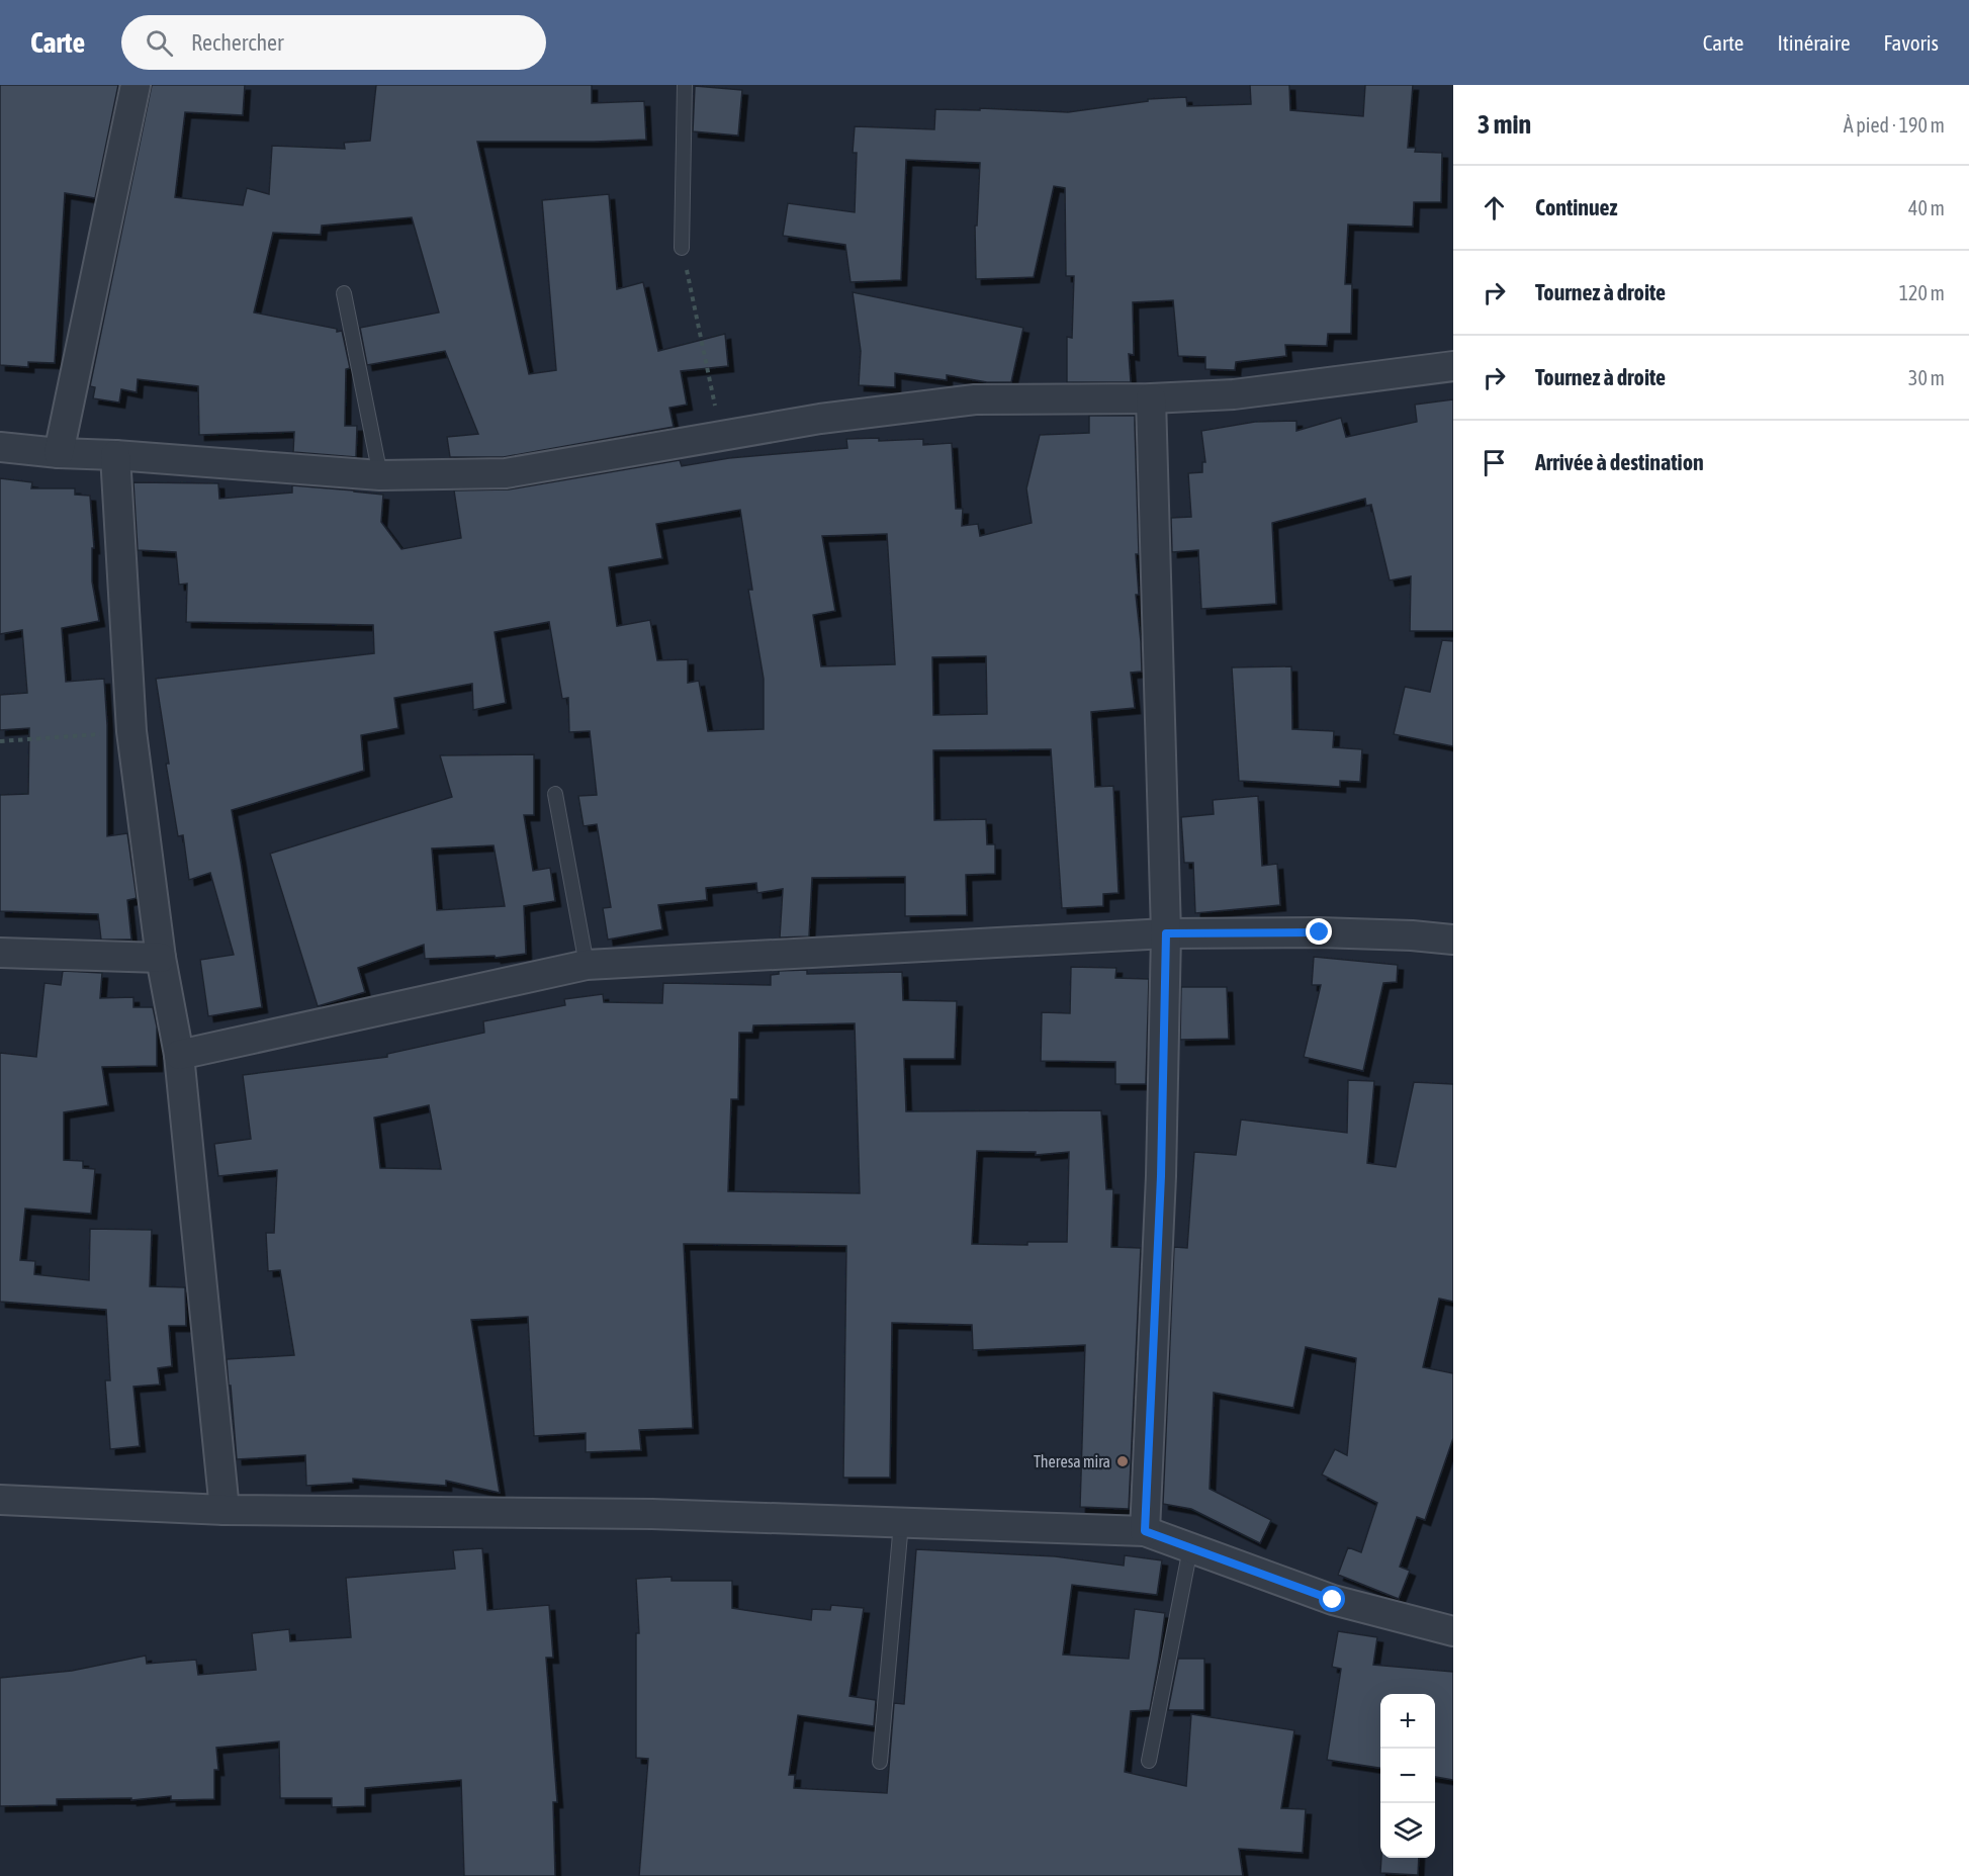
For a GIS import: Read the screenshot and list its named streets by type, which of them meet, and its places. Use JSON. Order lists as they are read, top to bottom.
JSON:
{
  "places": ["Theresa mira"],
  "page": {
    "header": "Carte",
    "search": "Rechercher",
    "nav": ["Carte", "Itinéraire", "Favoris"],
    "heading": ["3 min", "À pied · 190 m"],
    "list": [
      ["Continuez", "40 m"],
      ["Tournez à droite", "120 m"],
      ["Tournez à droite", "30 m"],
      "Arrivée à destination"
    ],
    "map_buttons": ["+", "−"]
  }
}
